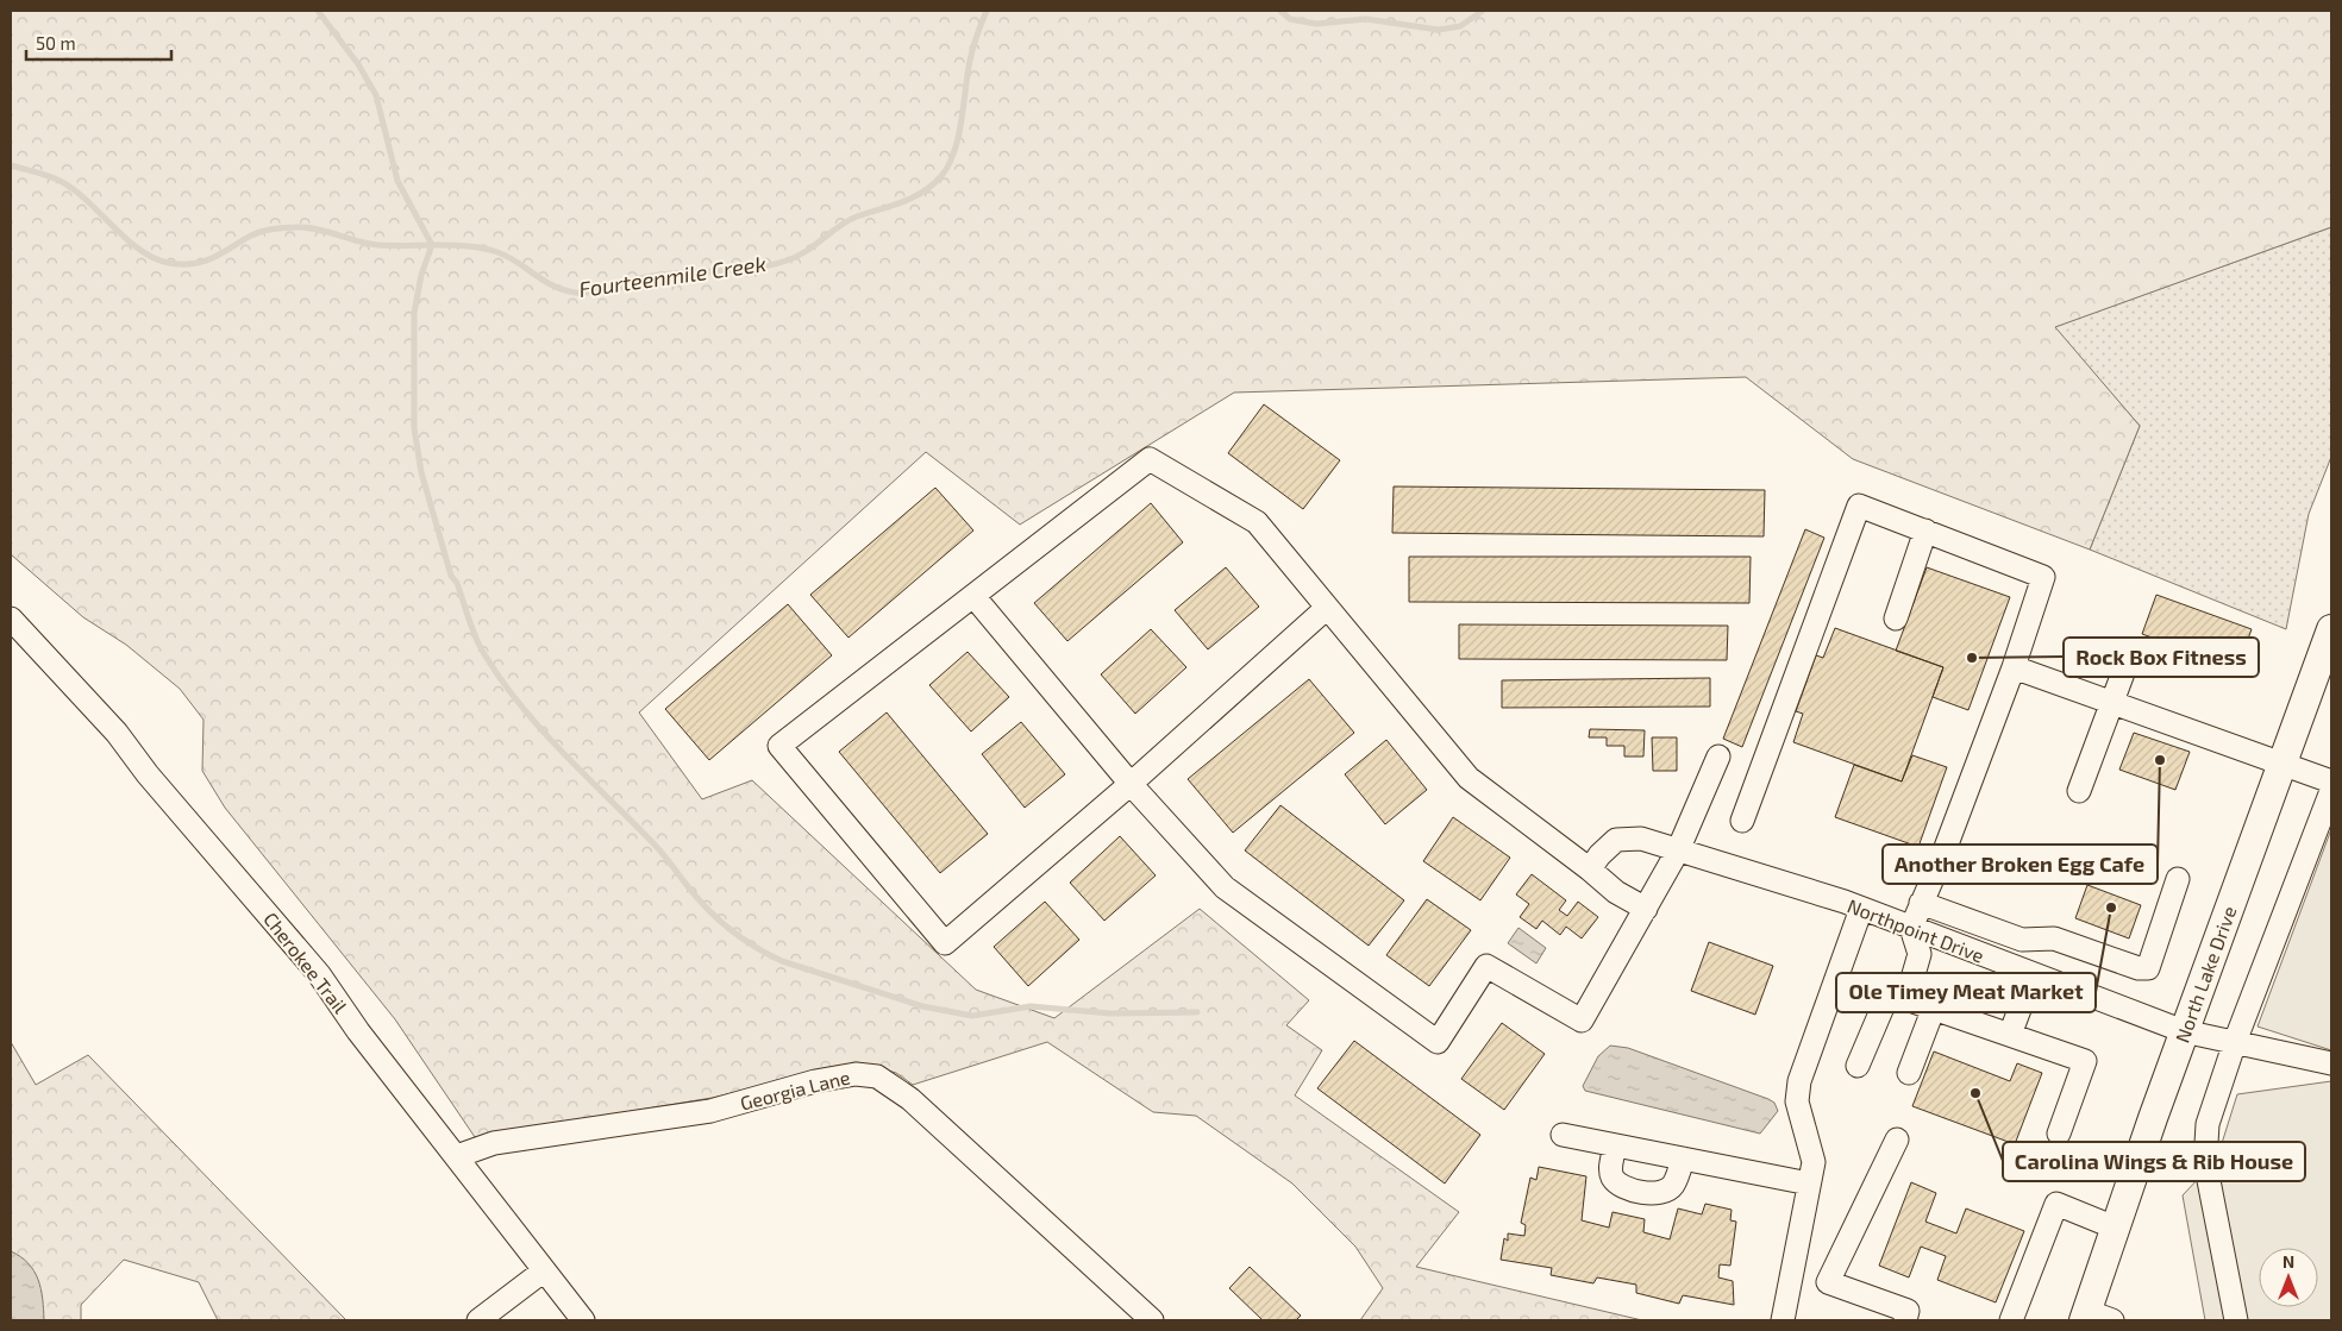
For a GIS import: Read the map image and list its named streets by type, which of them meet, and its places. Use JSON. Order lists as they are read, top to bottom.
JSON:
{
  "streets": {
    "main road": ["North Lake Drive"],
    "street": ["Northpoint Drive", "Cherokee Trail", "Georgia Lane"]
  },
  "crossings": [
    ["Northpoint Drive", "North Lake Drive"],
    ["Cherokee Trail", "Georgia Lane"]
  ],
  "water": ["Fourteenmile Creek"],
  "places": [
    "Rock Box Fitness",
    "Another Broken Egg Cafe",
    "Ole Timey Meat Market",
    "Carolina Wings & Rib House"
  ],
  "scale_bar": "50 m",
  "north": "top"
}
